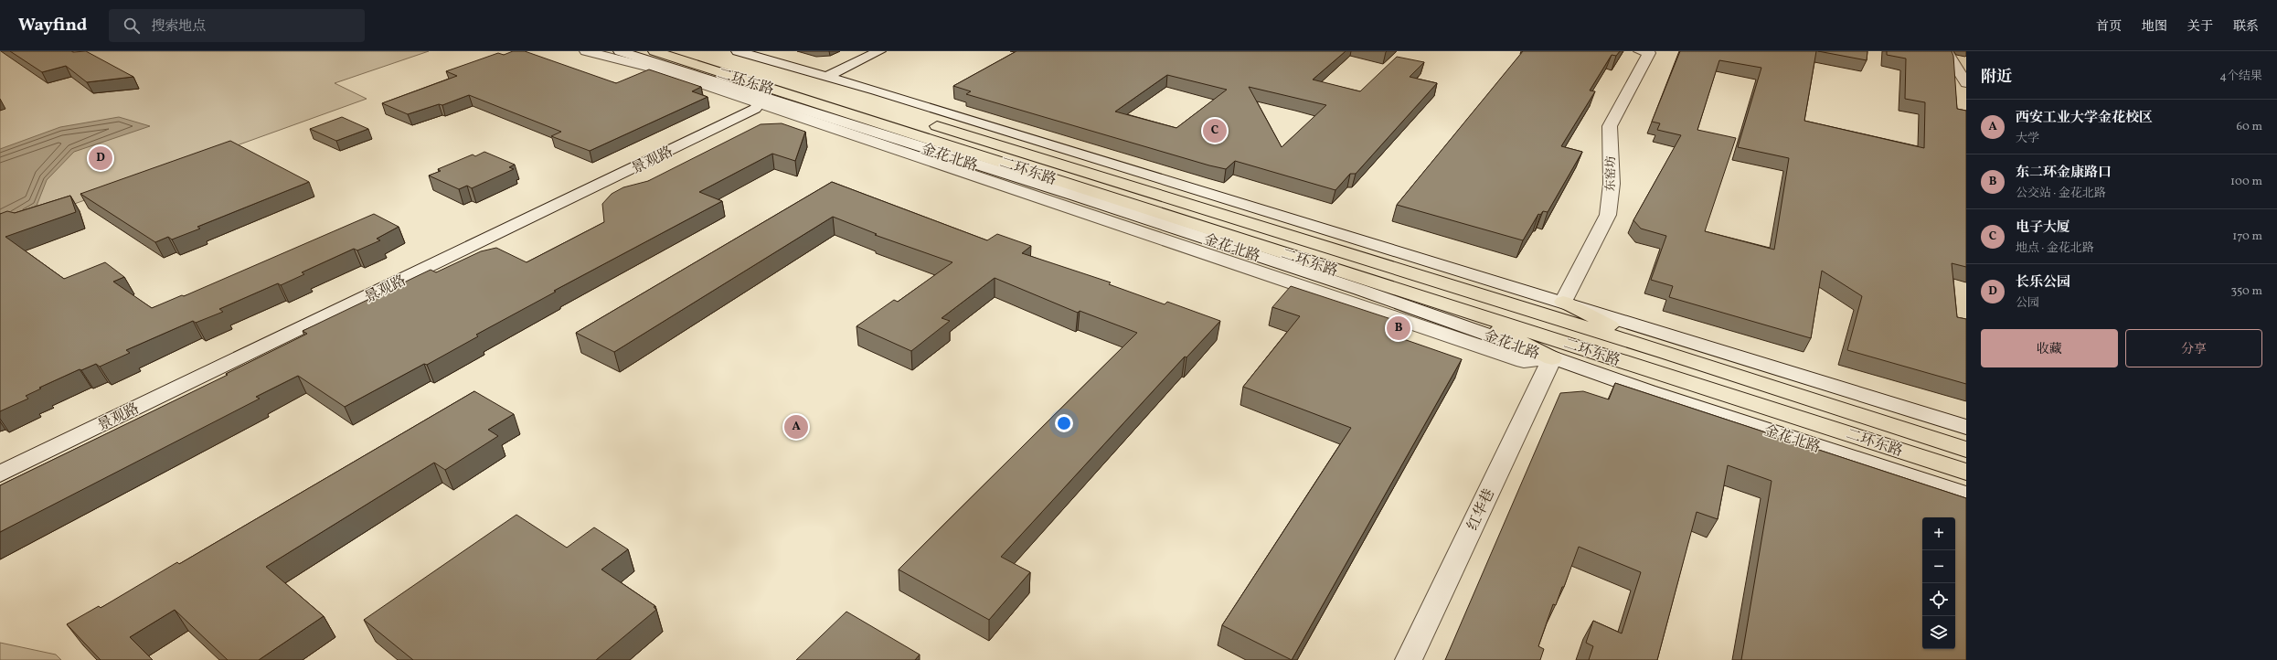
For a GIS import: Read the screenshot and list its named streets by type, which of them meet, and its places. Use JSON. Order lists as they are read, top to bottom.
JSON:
{
  "streets": {
    "highway": ["二环东路"],
    "street": [
      "金花北路",
      "景观路",
      "东窑坊",
      "红华巷"
    ]
  },
  "crossings": [
    ["金花北路", "红华巷"]
  ],
  "page": {
    "header": "Wayfind",
    "search": "搜索地点",
    "nav": [
      "首页",
      "地图",
      "关于",
      "联系"
    ],
    "heading": ["附近", "4个结果"],
    "list": [
      {
        "mark": "A",
        "name": "西安工业大学金花校区",
        "note": "大学",
        "value": "60 m"
      },
      {
        "mark": "B",
        "name": "东二环金康路口",
        "note": "公交站 · 金花北路",
        "value": "100 m"
      },
      {
        "mark": "C",
        "name": "电子大厦",
        "note": "地点 · 金花北路",
        "value": "170 m"
      },
      {
        "mark": "D",
        "name": "长乐公园",
        "note": "公园",
        "value": "350 m"
      }
    ],
    "pins": [
      "C",
      "D",
      "B",
      "A"
    ],
    "buttons": ["收藏", "分享"],
    "map_buttons": ["+", "−"]
  }
}
